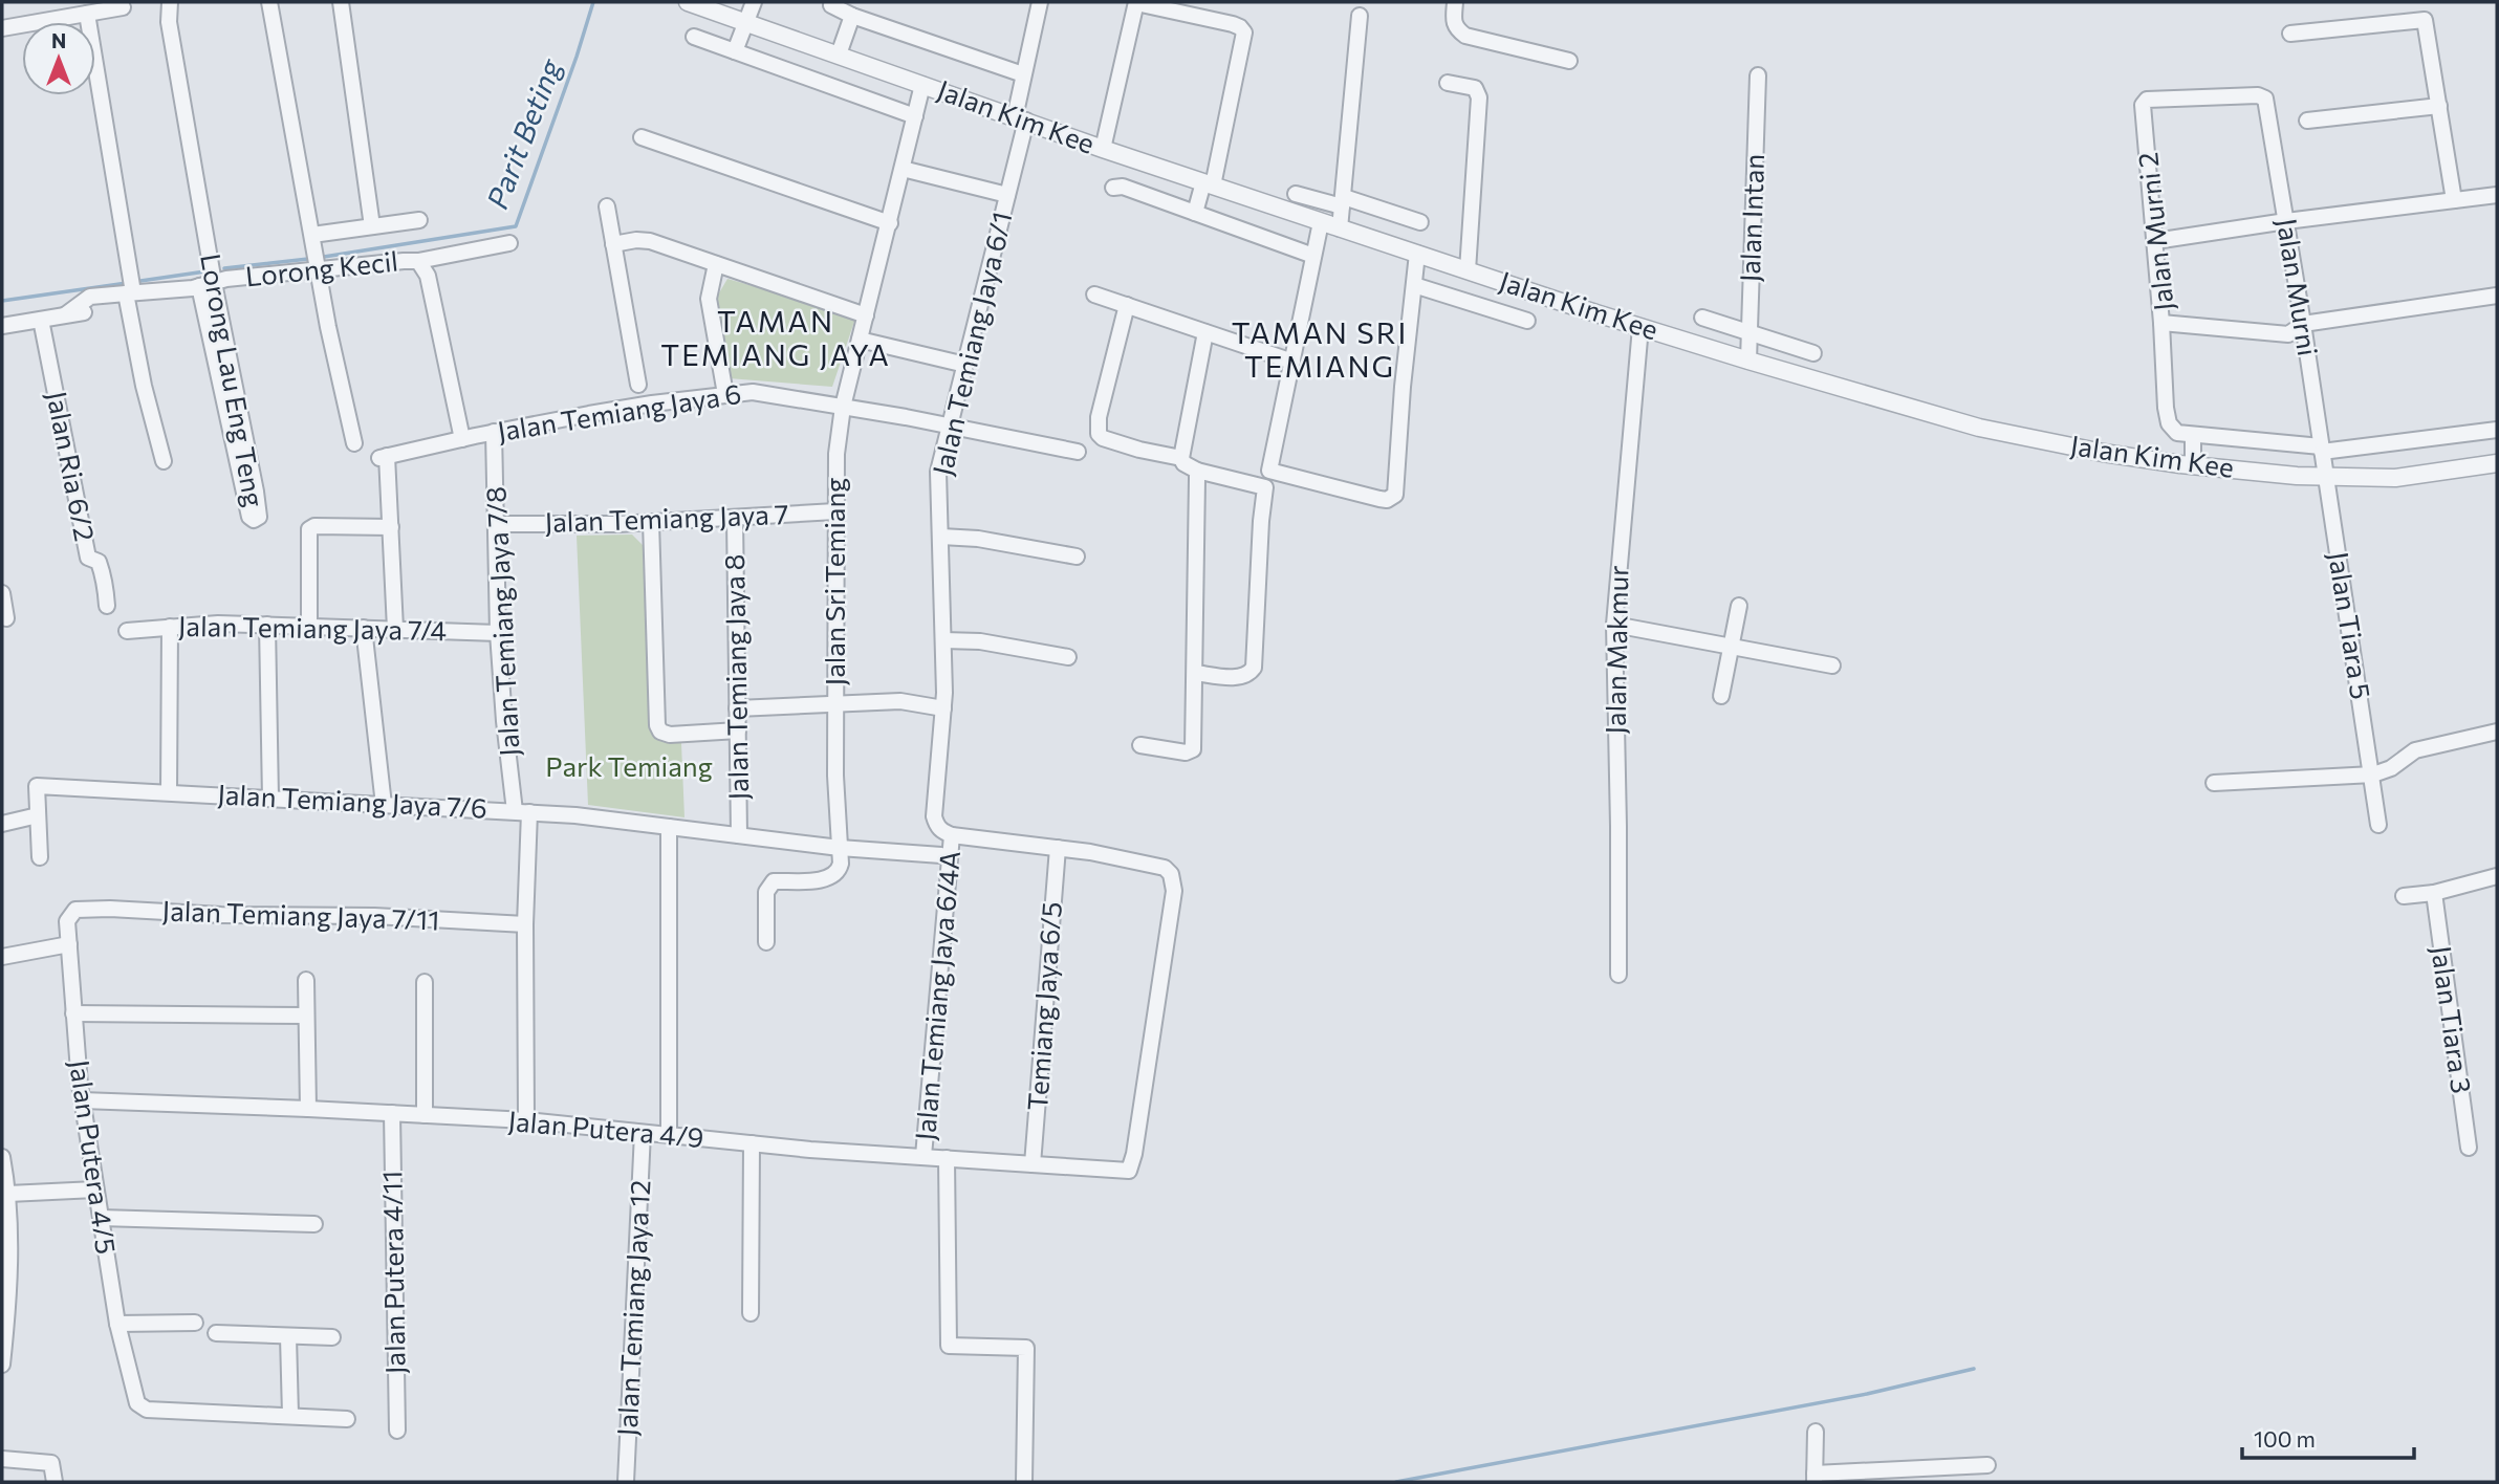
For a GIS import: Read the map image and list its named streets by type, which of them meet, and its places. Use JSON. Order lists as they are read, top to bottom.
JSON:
{
  "streets": {
    "street": [
      "Jalan Kim Kee",
      "Jalan Intan",
      "Jalan Murni 2",
      "Lorong Kecil",
      "Jalan Murni",
      "Jalan Temiang Jaya 6/1",
      "Lorong Lau Eng Teng",
      "Jalan Temiang Jaya 6",
      "Jalan Ria 6/2",
      "Jalan Temiang Jaya 7",
      "Jalan Sri Temiang",
      "Jalan Temiang Jaya 7/8",
      "Jalan Tiara 5",
      "Jalan Temiang Jaya 7/4",
      "Jalan Makmur",
      "Jalan Temiang Jaya 8",
      "Jalan Temiang Jaya 7/6",
      "Jalan Temiang Jaya 7/11",
      "Jalan Temiang Jaya 6/4A",
      "Temiang Jaya 6/5",
      "Jalan Tiara 3",
      "Jalan Putera 4/9",
      "Jalan Putera 4/5",
      "Jalan Putera 4/11",
      "Jalan Temiang Jaya 12"
    ]
  },
  "crossings": [
    ["Jalan Kim Kee", "Jalan Intan"],
    ["Jalan Kim Kee", "Jalan Murni"],
    ["Jalan Kim Kee", "Jalan Temiang Jaya 6/1"],
    ["Jalan Kim Kee", "Jalan Sri Temiang"],
    ["Jalan Kim Kee", "Jalan Tiara 5"],
    ["Jalan Kim Kee", "Jalan Makmur"],
    ["Jalan Murni 2", "Jalan Murni"],
    ["Lorong Kecil", "Lorong Lau Eng Teng"],
    ["Lorong Kecil", "Jalan Temiang Jaya 6"],
    ["Jalan Murni", "Jalan Tiara 5"],
    ["Jalan Temiang Jaya 6/1", "Jalan Temiang Jaya 6"],
    ["Jalan Temiang Jaya 6/1", "Jalan Temiang Jaya 6/4A"],
    ["Jalan Temiang Jaya 6", "Jalan Sri Temiang"],
    ["Jalan Temiang Jaya 6", "Jalan Temiang Jaya 7/8"],
    ["Jalan Temiang Jaya 7", "Jalan Sri Temiang"],
    ["Jalan Temiang Jaya 7", "Jalan Temiang Jaya 7/8"],
    ["Jalan Temiang Jaya 7", "Jalan Temiang Jaya 8"],
    ["Jalan Sri Temiang", "Jalan Temiang Jaya 7/6"],
    ["Jalan Temiang Jaya 7/8", "Jalan Temiang Jaya 7/4"],
    ["Jalan Temiang Jaya 7/8", "Jalan Temiang Jaya 7/6"],
    ["Jalan Temiang Jaya 7/8", "Jalan Temiang Jaya 7/11"],
    ["Jalan Temiang Jaya 7/8", "Jalan Putera 4/9"],
    ["Jalan Temiang Jaya 8", "Jalan Temiang Jaya 7/6"],
    ["Jalan Temiang Jaya 7/11", "Jalan Putera 4/5"],
    ["Jalan Temiang Jaya 6/4A", "Jalan Putera 4/9"],
    ["Temiang Jaya 6/5", "Jalan Putera 4/9"],
    ["Jalan Putera 4/9", "Jalan Putera 4/5"],
    ["Jalan Putera 4/9", "Jalan Putera 4/11"],
    ["Jalan Putera 4/9", "Jalan Temiang Jaya 12"]
  ],
  "districts": ["TAMAN TEMIANG JAYA", "TAMAN SRI TEMIANG"],
  "water": ["Parit Beting"],
  "parks": ["Park Temiang"],
  "scale_bar": "100 m",
  "north": "top"
}
